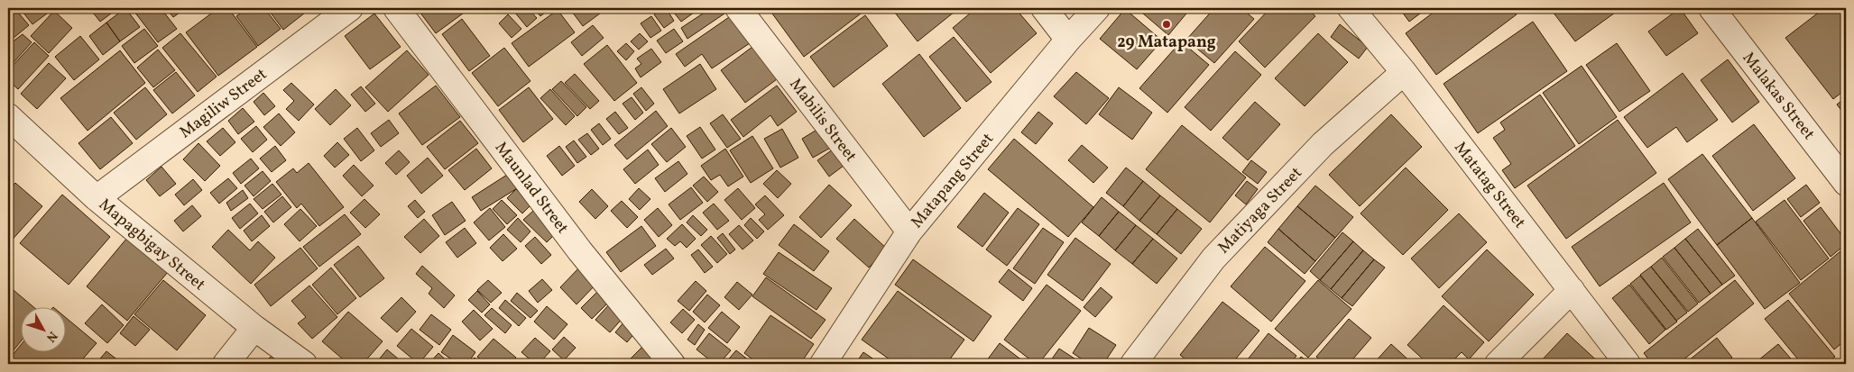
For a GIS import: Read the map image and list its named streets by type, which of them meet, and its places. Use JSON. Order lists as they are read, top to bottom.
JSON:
{
  "streets": {
    "street": [
      "Malakas Street",
      "Magiliw Street",
      "Mabilis Street",
      "Matapang Street",
      "Matatag Street",
      "Maunlad Street",
      "Matiyaga Street",
      "Mapagbigay Street"
    ]
  },
  "crossings": [
    ["Magiliw Street", "Mapagbigay Street"],
    ["Mabilis Street", "Matapang Street"],
    ["Matatag Street", "Matiyaga Street"]
  ],
  "places": ["29 Matapang"],
  "north": "bottom right"
}
